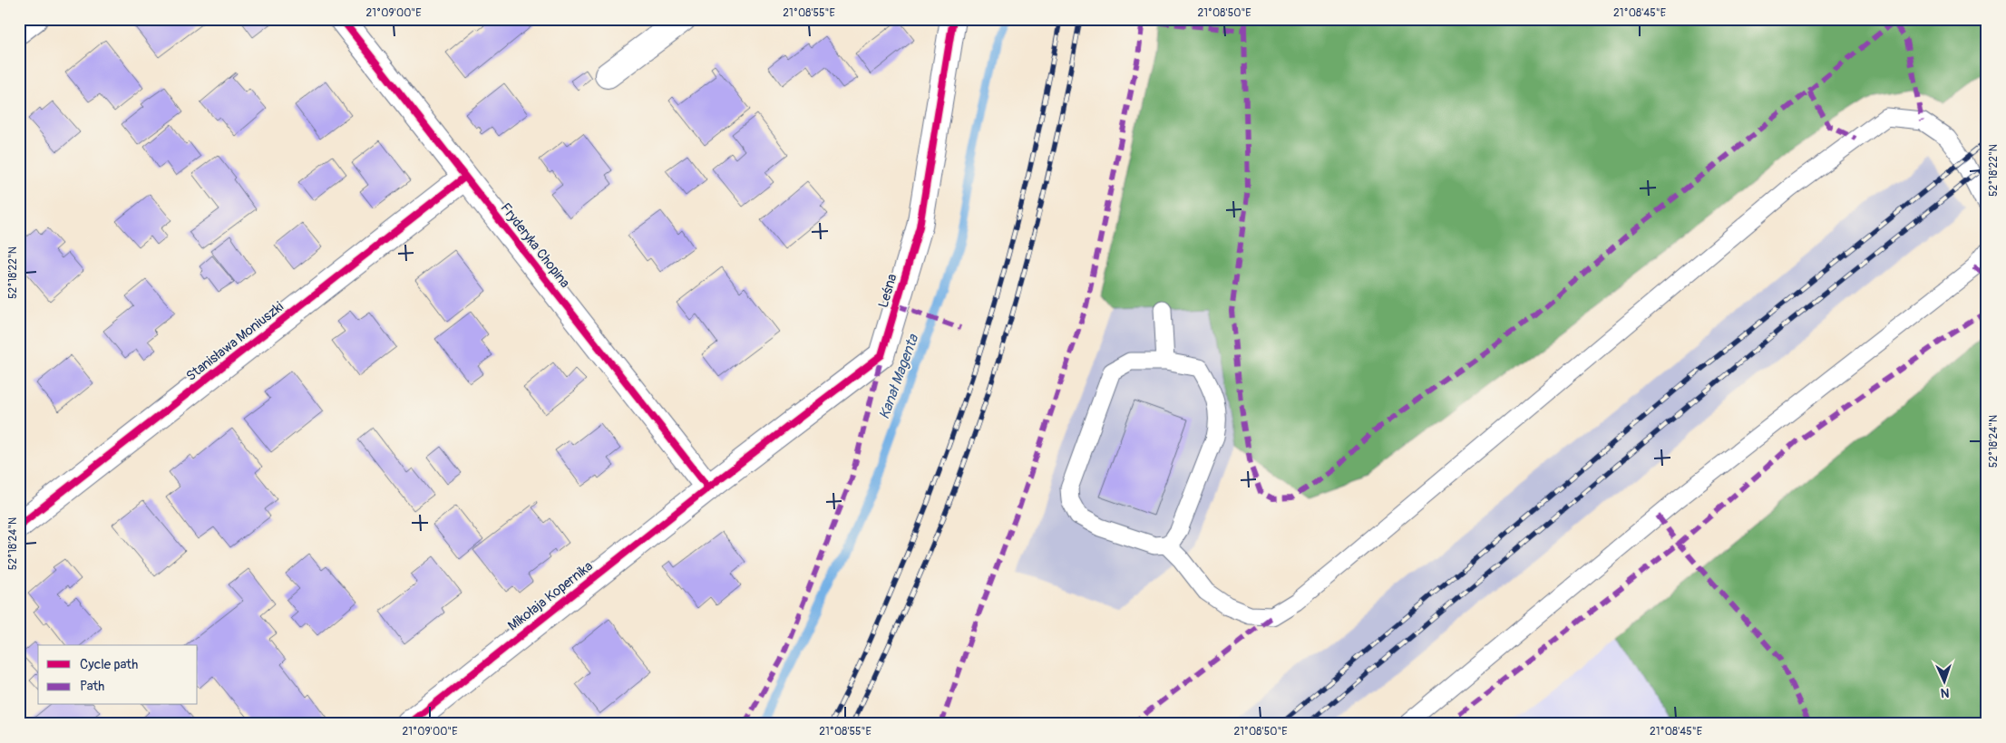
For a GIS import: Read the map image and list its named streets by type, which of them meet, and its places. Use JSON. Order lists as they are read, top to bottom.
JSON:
{
  "streets": {
    "street": [
      "Fryderyka Chopina",
      "Leśna",
      "Stanisława Moniuszki",
      "Mikołaja Kopernika"
    ]
  },
  "crossings": [
    ["Fryderyka Chopina", "Leśna"],
    ["Fryderyka Chopina", "Stanisława Moniuszki"],
    ["Fryderyka Chopina", "Mikołaja Kopernika"],
    ["Leśna", "Mikołaja Kopernika"]
  ],
  "water": ["Kanał Magenta"],
  "legend": ["Cycle path", "Path"],
  "north": "bottom",
  "coordinates": [
    "21°09'00\"E",
    "21°08'55\"E",
    "21°08'50\"E",
    "21°08'45\"E",
    "52°18'22\"N",
    "52°18'24\"N"
  ]
}
